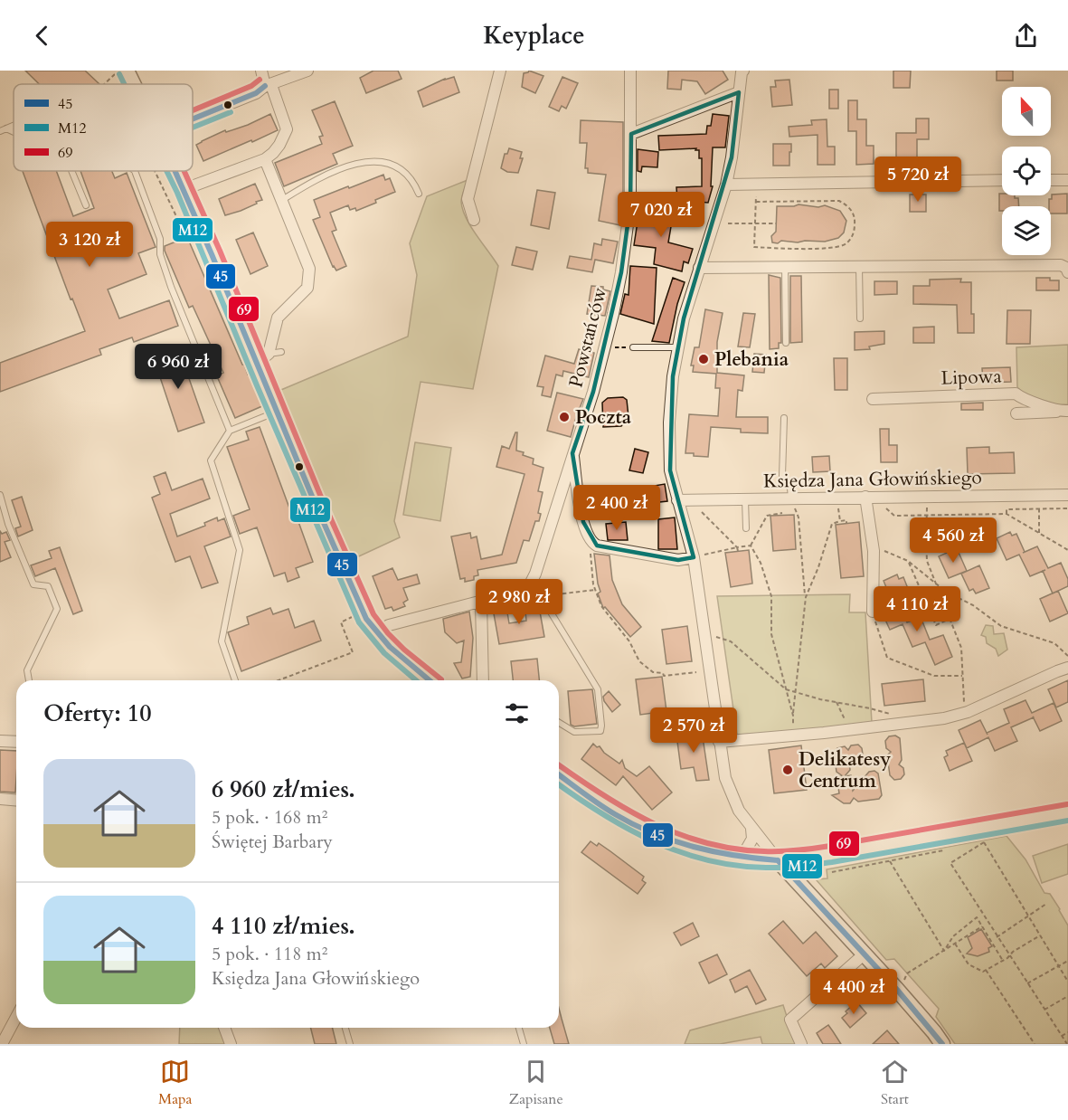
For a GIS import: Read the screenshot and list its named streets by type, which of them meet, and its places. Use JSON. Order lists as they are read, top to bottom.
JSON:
{
  "streets": {
    "street": ["Powstańców", "Lipowa", "Księdza Jana Głowińskiego"]
  },
  "places": ["Plebania", "Poczta", "Delikatesy Centrum"],
  "lines": ["transit line M12", "transit line 69", "transit line 45"],
  "legend": ["45", "M12", "69"],
  "north": "top",
  "page": {
    "header": "Keyplace",
    "price": [
      "5 720 zł",
      "7 020 zł",
      "3 120 zł",
      "6 960 zł",
      "2 400 zł",
      "4 560 zł",
      "2 980 zł",
      "4 110 zł",
      "2 570 zł",
      "4 400 zł"
    ],
    "heading": "Oferty: 10",
    "list": [
      {
        "name": "6 960 zł/mies.",
        "note": "5 pok. · 168 m² · Świętej Barbary"
      },
      {
        "name": "4 110 zł/mies.",
        "note": "5 pok. · 118 m² · Księdza Jana Głowińskiego"
      }
    ],
    "tabs": ["Mapa", "Zapisane", "Start"]
  }
}
